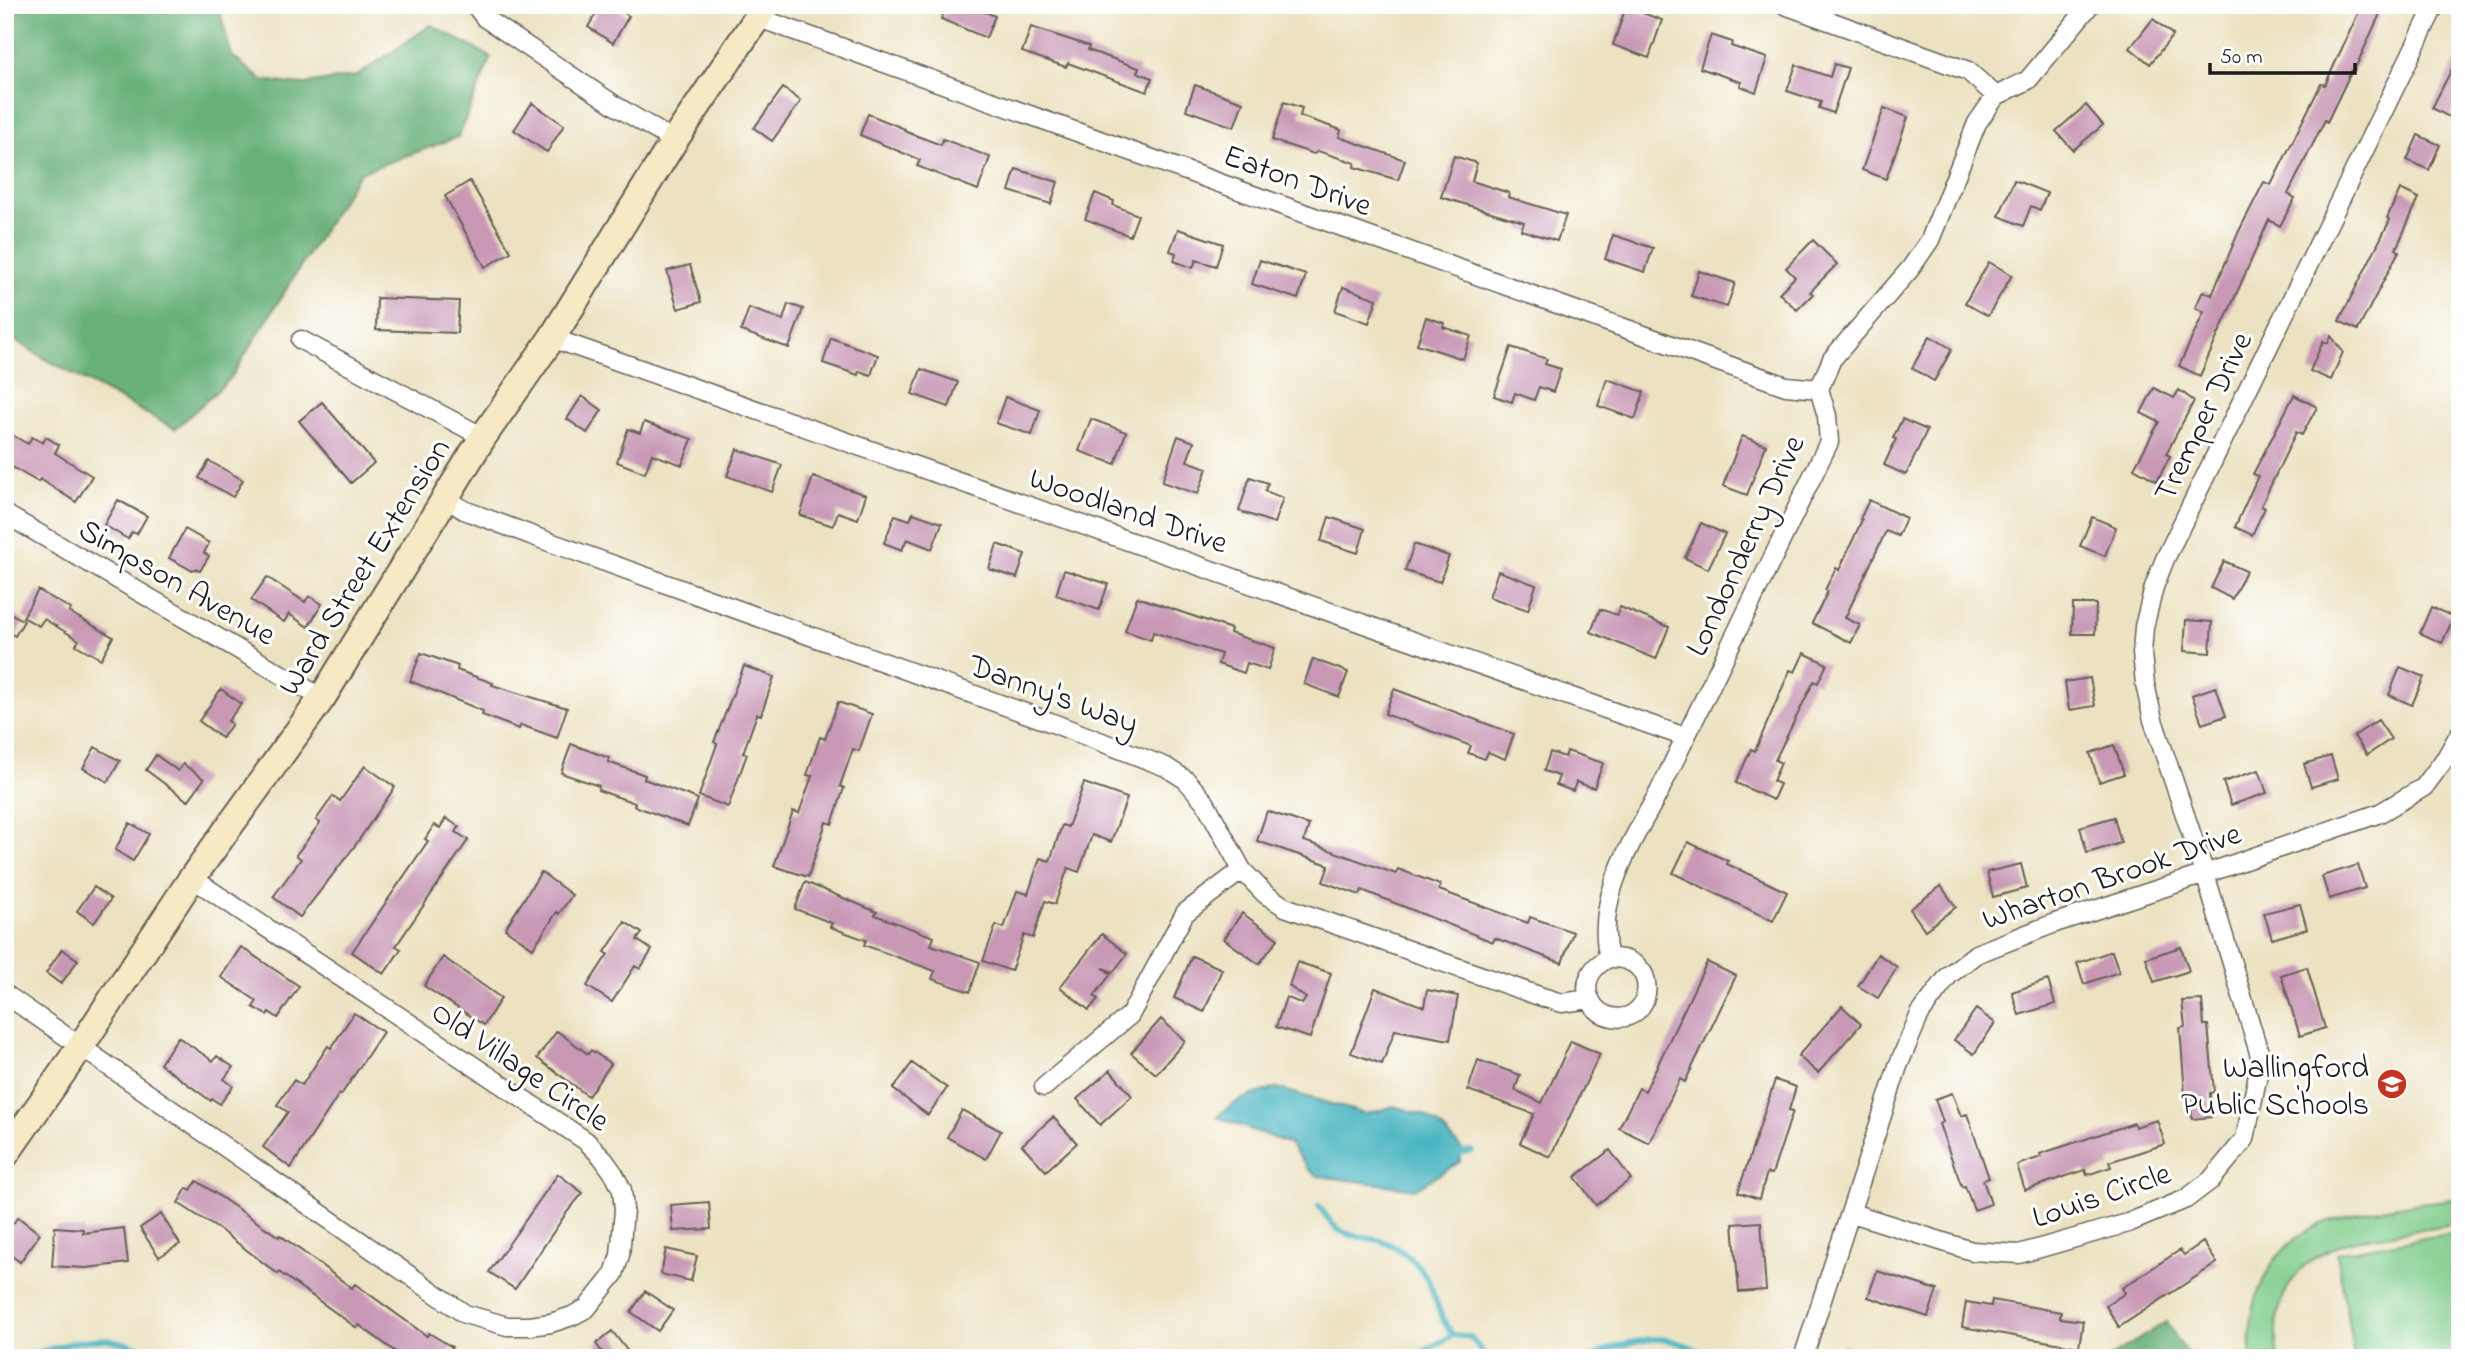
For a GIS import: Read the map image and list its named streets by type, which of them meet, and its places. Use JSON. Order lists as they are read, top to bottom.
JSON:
{
  "streets": {
    "street": [
      "Eaton Drive",
      "Tremper Drive",
      "Woodland Drive",
      "Londonderry Drive",
      "Ward Street Extension",
      "Simpson Avenue",
      "Danny's Way",
      "Wharton Brook Drive",
      "Old Village Circle",
      "Louis Circle"
    ]
  },
  "crossings": [
    ["Eaton Drive", "Londonderry Drive"],
    ["Eaton Drive", "Ward Street Extension"],
    ["Tremper Drive", "Wharton Brook Drive"],
    ["Tremper Drive", "Louis Circle"],
    ["Woodland Drive", "Londonderry Drive"],
    ["Woodland Drive", "Ward Street Extension"],
    ["Ward Street Extension", "Simpson Avenue"],
    ["Ward Street Extension", "Danny's Way"],
    ["Ward Street Extension", "Old Village Circle"],
    ["Wharton Brook Drive", "Louis Circle"]
  ],
  "places": {
    "school or university": ["Wallingford Public Schools"]
  },
  "scale_bar": "50 m"
}
